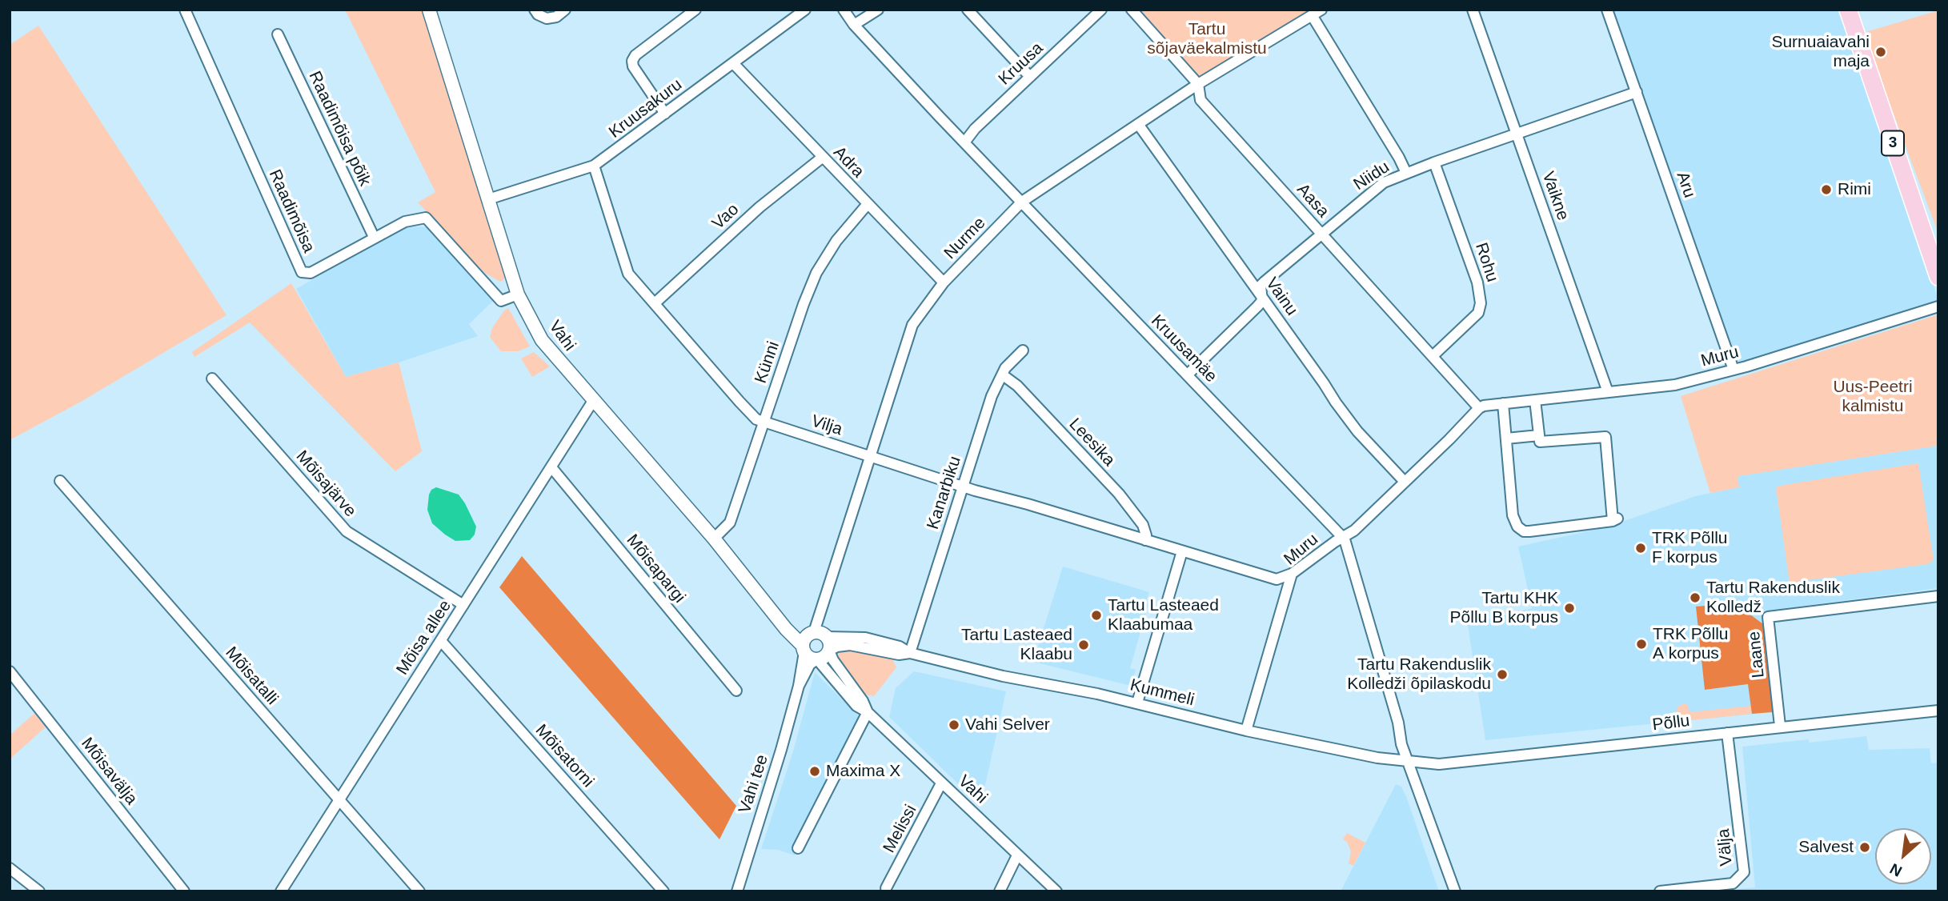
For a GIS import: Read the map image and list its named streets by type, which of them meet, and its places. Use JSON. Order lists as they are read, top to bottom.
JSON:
{
  "streets": {
    "highway": ["3"],
    "street": [
      "Kruusa",
      "Kruusakuru",
      "Raadimõisa põik",
      "Adra",
      "Niidu",
      "Aru",
      "Vaikne",
      "Aasa",
      "Raadimõisa",
      "Vao",
      "Nurme",
      "Rohu",
      "Vainu",
      "Vahi",
      "Kruusamäe",
      "Muru",
      "Künni",
      "Vilja",
      "Leesika",
      "Mõisajärve",
      "Kanarbiku",
      "Mõisapargi",
      "Mõisa allee",
      "Laane",
      "Mõisatalli",
      "Kummeli",
      "Põllu",
      "Mõisatorni",
      "Mõisavälja",
      "Vahi tee",
      "Melissi",
      "Välja"
    ]
  },
  "crossings": [
    ["Kruusa", "Kruusamäe"],
    ["Kruusakuru", "Adra"],
    ["Kruusakuru", "Vahi"],
    ["Kruusakuru", "Vilja"],
    ["Raadimõisa põik", "Raadimõisa"],
    ["Adra", "Vao"],
    ["Adra", "Nurme"],
    ["Adra", "Künni"],
    ["Niidu", "Aru"],
    ["Niidu", "Vaikne"],
    ["Niidu", "Aasa"],
    ["Niidu", "Rohu"],
    ["Niidu", "Vainu"],
    ["Niidu", "Kruusamäe"],
    ["Aru", "Muru"],
    ["Vaikne", "Muru"],
    ["Aasa", "Nurme"],
    ["Aasa", "Rohu"],
    ["Aasa", "Muru"],
    ["Raadimõisa", "Vahi"],
    ["Vao", "Vilja"],
    ["Nurme", "Vainu"],
    ["Nurme", "Vahi"],
    ["Nurme", "Kruusamäe"],
    ["Nurme", "Vilja"],
    ["Nurme", "Kummeli"],
    ["Nurme", "Vahi tee"],
    ["Vainu", "Muru"],
    ["Vahi", "Künni"],
    ["Vahi", "Mõisa allee"],
    ["Vahi", "Kummeli"],
    ["Vahi", "Vahi tee"],
    ["Vahi", "Melissi"],
    ["Kruusamäe", "Muru"],
    ["Kruusamäe", "Kummeli"],
    ["Kruusamäe", "Põllu"],
    ["Muru", "Vilja"],
    ["Muru", "Kummeli"],
    ["Künni", "Vilja"],
    ["Vilja", "Leesika"],
    ["Vilja", "Kanarbiku"],
    ["Leesika", "Kanarbiku"],
    ["Mõisajärve", "Mõisa allee"],
    ["Kanarbiku", "Kummeli"],
    ["Mõisapargi", "Mõisa allee"],
    ["Mõisa allee", "Mõisatalli"],
    ["Mõisa allee", "Mõisatorni"],
    ["Laane", "Põllu"],
    ["Kummeli", "Põllu"],
    ["Kummeli", "Vahi tee"],
    ["Põllu", "Välja"]
  ],
  "parks": ["Tartu sõjaväekalmistu", "Uus-Peetri kalmistu"],
  "places": [
    "Surnuaiavahi maja",
    "Rimi",
    "TRK Põllu F korpus",
    "Tartu Rakenduslik Kolledž",
    "Tartu KHK Põllu B korpus",
    "Tartu Lasteaed Klaabumaa",
    "TRK Põllu A korpus",
    "Tartu Lasteaed Klaabu",
    "Tartu Rakenduslik Kolledži õpilaskodu",
    "Vahi Selver",
    "Maxima X",
    "Salvest"
  ],
  "north": "bottom left"
}
